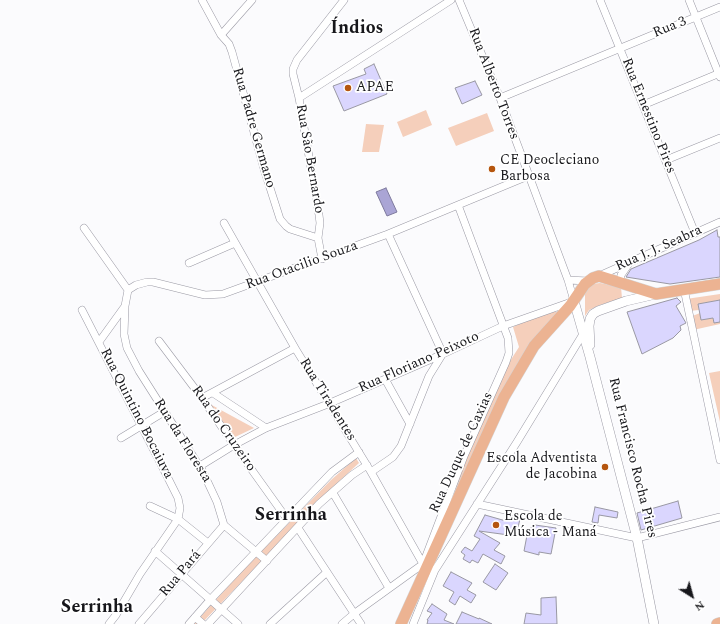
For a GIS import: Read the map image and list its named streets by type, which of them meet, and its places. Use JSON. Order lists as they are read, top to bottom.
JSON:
{
  "streets": {
    "main road": ["Rua Duque de Caxias"],
    "street": [
      "Rua 3",
      "Rua Alberto Torres",
      "Rua Ernestino Pires",
      "Rua Padre Germano",
      "Rua São Bernardo",
      "Rua J. J. Seabra",
      "Rua Otacilio Souza",
      "Rua Floriano Peixoto",
      "Rua Tiradentes",
      "Rua Quintino Bocaiuva",
      "Rua do Cruzeiro",
      "Rua da Floresta",
      "Rua Francisco Rocha Pires",
      "Rua Pará"
    ]
  },
  "crossings": [
    ["Rua 3", "Rua Alberto Torres"],
    ["Rua 3", "Rua Ernestino Pires"],
    ["Rua Alberto Torres", "Rua Otacilio Souza"],
    ["Rua Alberto Torres", "Rua Francisco Rocha Pires"],
    ["Rua Ernestino Pires", "Rua J. J. Seabra"],
    ["Rua Padre Germano", "Rua São Bernardo"],
    ["Rua São Bernardo", "Rua Otacilio Souza"],
    ["Rua J. J. Seabra", "Rua Duque de Caxias"],
    ["Rua Otacilio Souza", "Rua Tiradentes"],
    ["Rua Otacilio Souza", "Rua Duque de Caxias"],
    ["Rua Floriano Peixoto", "Rua Tiradentes"],
    ["Rua Floriano Peixoto", "Rua do Cruzeiro"],
    ["Rua Floriano Peixoto", "Rua da Floresta"],
    ["Rua Floriano Peixoto", "Rua Duque de Caxias"],
    ["Rua Floriano Peixoto", "Rua Francisco Rocha Pires"],
    ["Rua Tiradentes", "Rua Duque de Caxias"],
    ["Rua da Floresta", "Rua Pará"],
    ["Rua Duque de Caxias", "Rua Francisco Rocha Pires"]
  ],
  "districts": ["Índios", "Serrinha", "Serrinha"],
  "places": [
    "APAE",
    "CE Deocleciano Barbosa",
    "Escola Adventista de Jacobina",
    "Escola de Música - Maná"
  ],
  "north": "bottom right"
}
